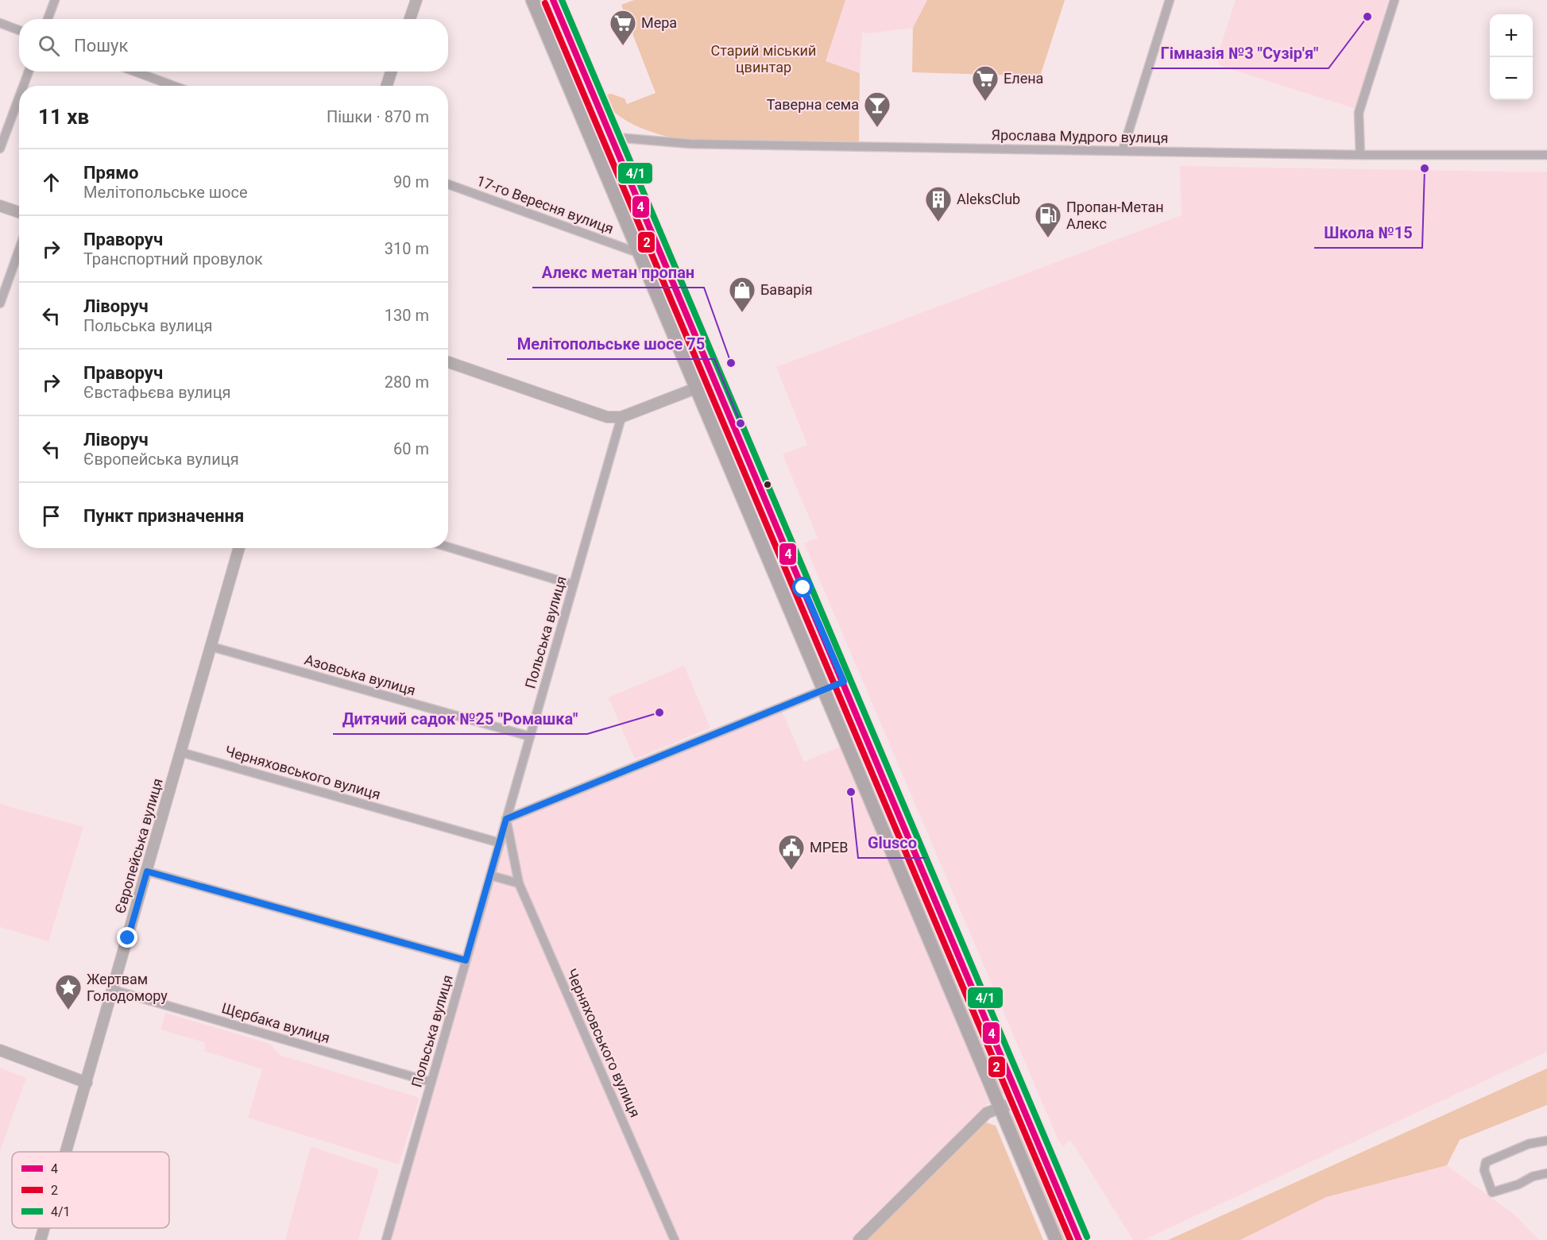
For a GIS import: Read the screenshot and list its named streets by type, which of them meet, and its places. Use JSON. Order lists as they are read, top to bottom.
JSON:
{
  "streets": {
    "street": [
      "Ярослава Мудрого вулиця",
      "17-го Вересня вулиця",
      "Польська вулиця",
      "Азовська вулиця",
      "Черняховського вулиця",
      "Європейська вулиця",
      "Щєрбака вулиця"
    ]
  },
  "crossings": [
    ["Польська вулиця", "Азовська вулиця"],
    ["Польська вулиця", "Черняховського вулиця"],
    ["Польська вулиця", "Щєрбака вулиця"],
    ["Азовська вулиця", "Європейська вулиця"],
    ["Черняховського вулиця", "Європейська вулиця"],
    ["Європейська вулиця", "Щєрбака вулиця"]
  ],
  "parks": ["Старий міський цвинтар"],
  "places": {
    "other": [
      "Гімназія №3 \"Сузір'я\"",
      "Школа №15",
      "Алекс метан пропан",
      "Мелітопольське шосе 75",
      "Дитячий садок №25 \"Ромашка\"",
      "Glusco"
    ],
    "supermarket": ["Мера", "Елена"],
    "bar": ["Таверна сема"],
    "building": ["AleksClub"],
    "fuel station": ["Пропан-Метан Алекс"],
    "shop": ["Баварія"],
    "public building": ["МРЕВ"],
    "place": ["Жертвам Голодомору"]
  },
  "lines": ["transit line 4", "transit line 4/1", "transit line 2"],
  "legend": ["4", "2", "4/1"],
  "page": {
    "map_buttons": ["+", "−"],
    "search": "Пошук",
    "heading": ["11 хв", "Пішки · 870 m"],
    "list": [
      ["Прямо", "Мелітопольське шосе", "90 m"],
      ["Праворуч", "Транспортний провулок", "310 m"],
      ["Ліворуч", "Польська вулиця", "130 m"],
      ["Праворуч", "Євстафьєва вулиця", "280 m"],
      ["Ліворуч", "Європейська вулиця", "60 m"],
      "Пункт призначення"
    ]
  }
}
